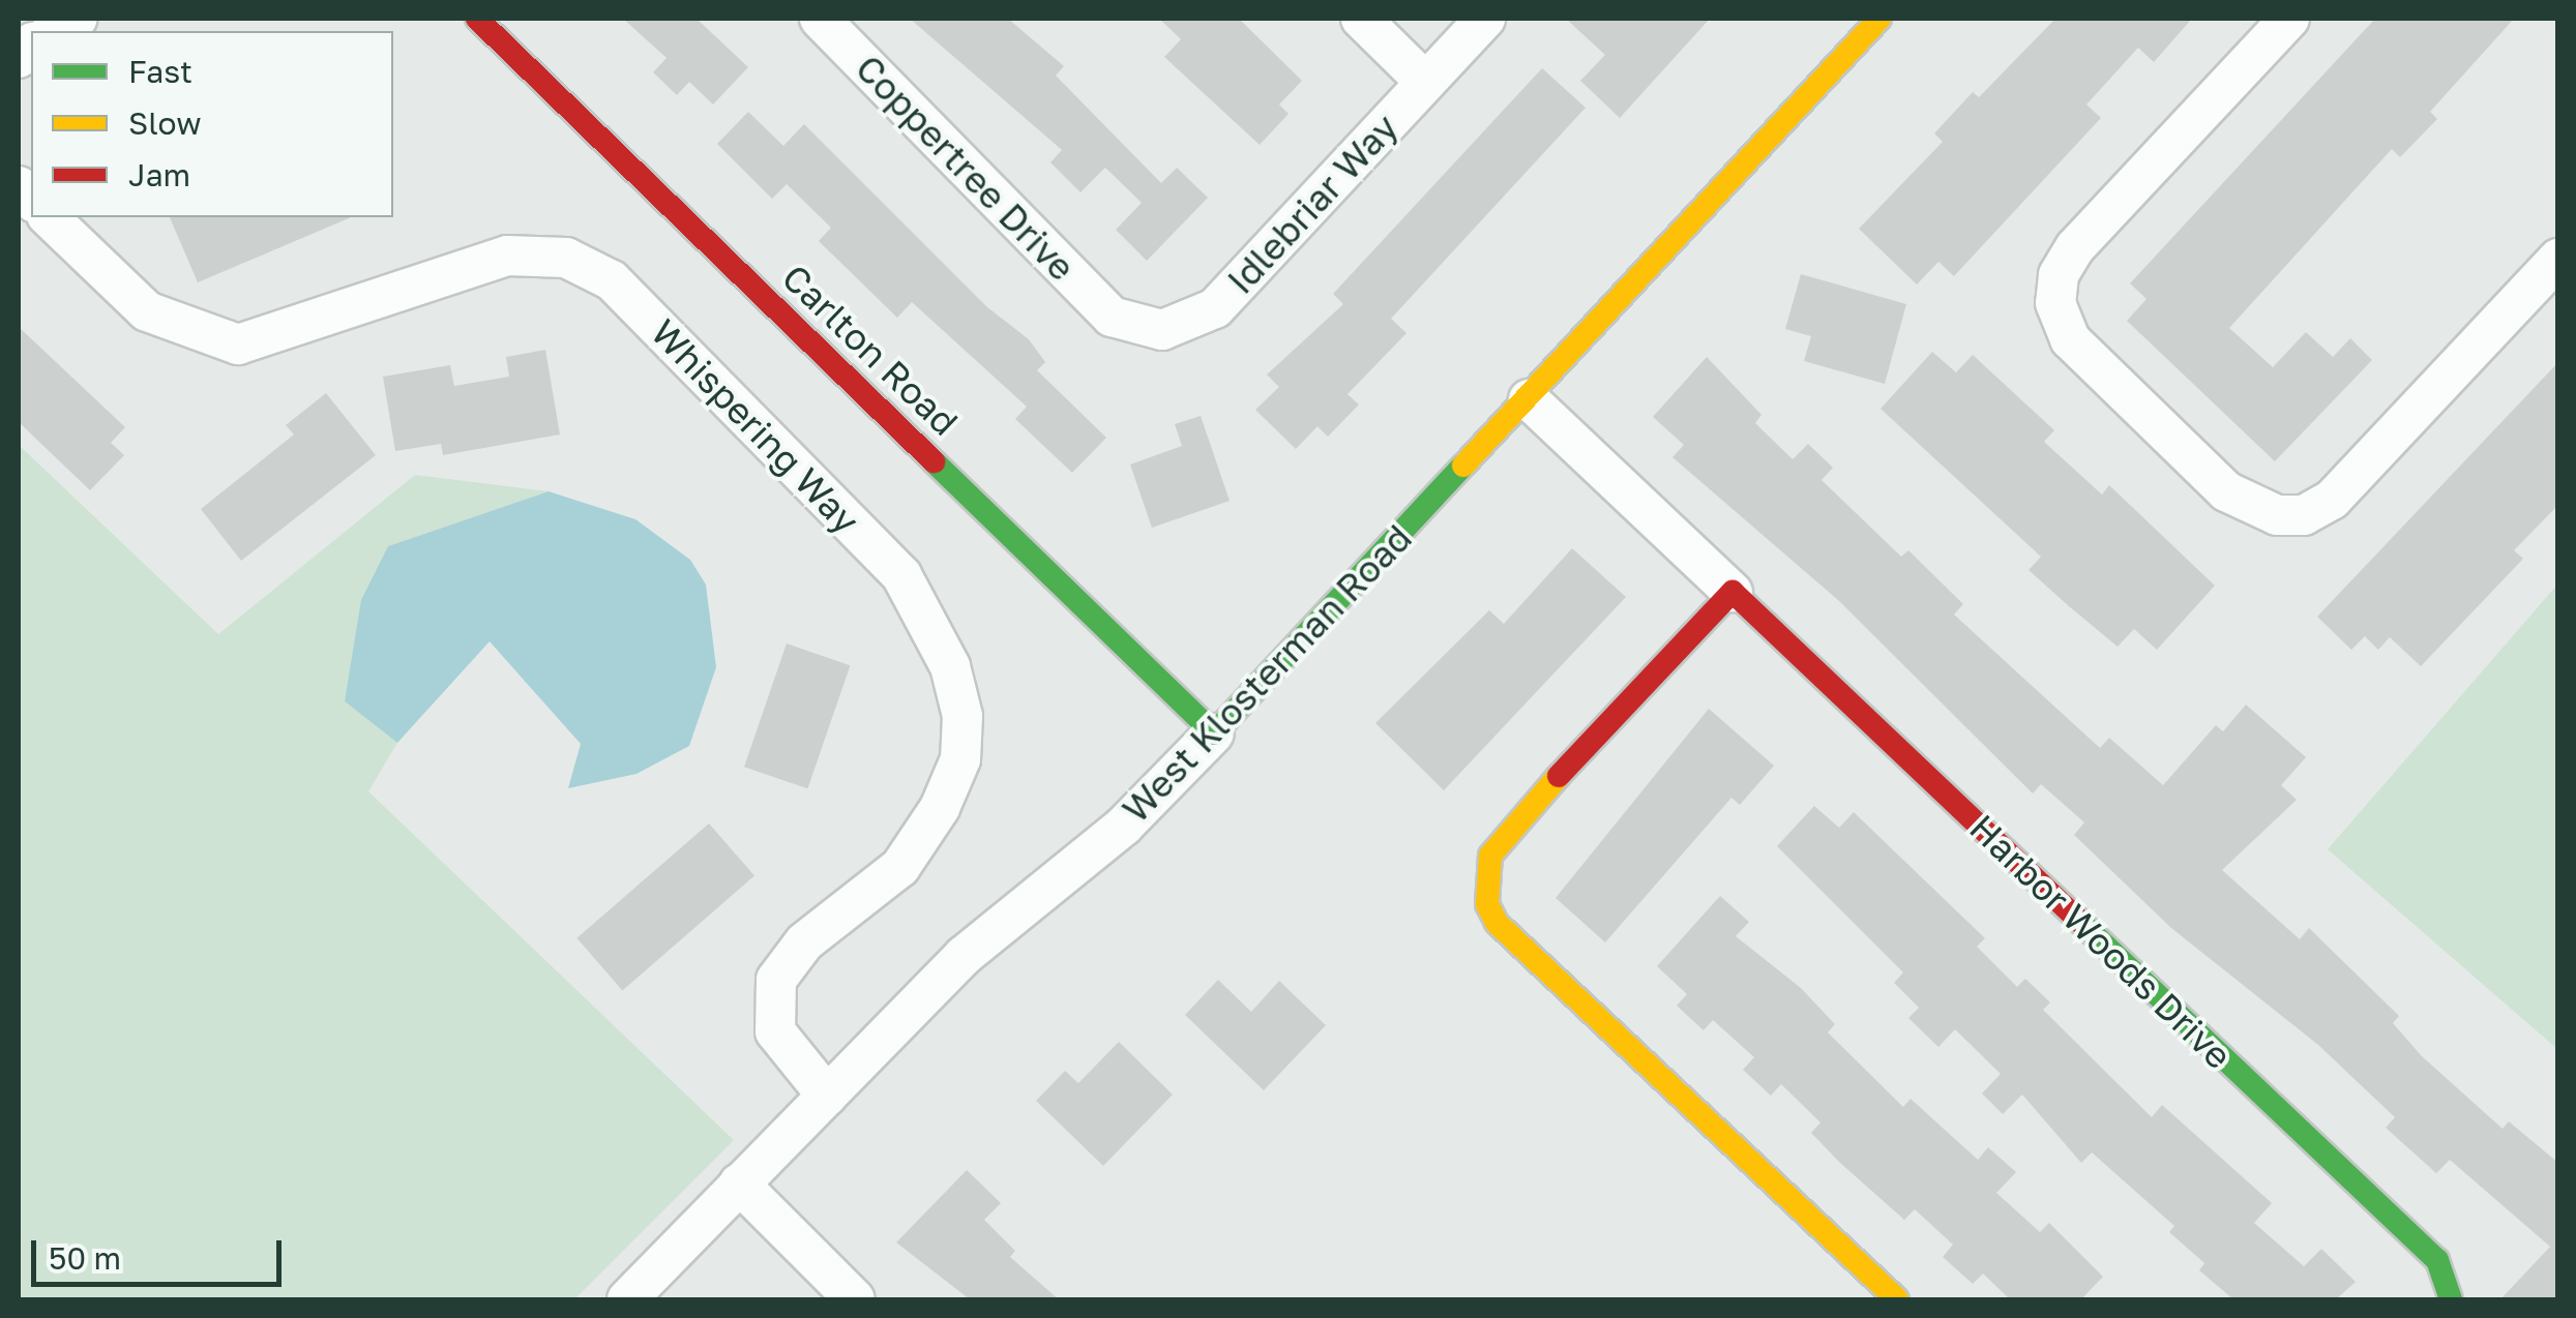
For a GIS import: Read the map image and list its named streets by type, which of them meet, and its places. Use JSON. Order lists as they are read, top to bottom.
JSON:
{
  "streets": {
    "street": [
      "Coppertree Drive",
      "Idlebriar Way",
      "Carlton Road",
      "Whispering Way",
      "West Klosterman Road",
      "Harbor Woods Drive"
    ]
  },
  "crossings": [
    ["Coppertree Drive", "Idlebriar Way"],
    ["Carlton Road", "West Klosterman Road"],
    ["Whispering Way", "West Klosterman Road"],
    ["West Klosterman Road", "Harbor Woods Drive"]
  ],
  "legend": ["Fast", "Slow", "Jam"],
  "scale_bar": "50 m"
}
